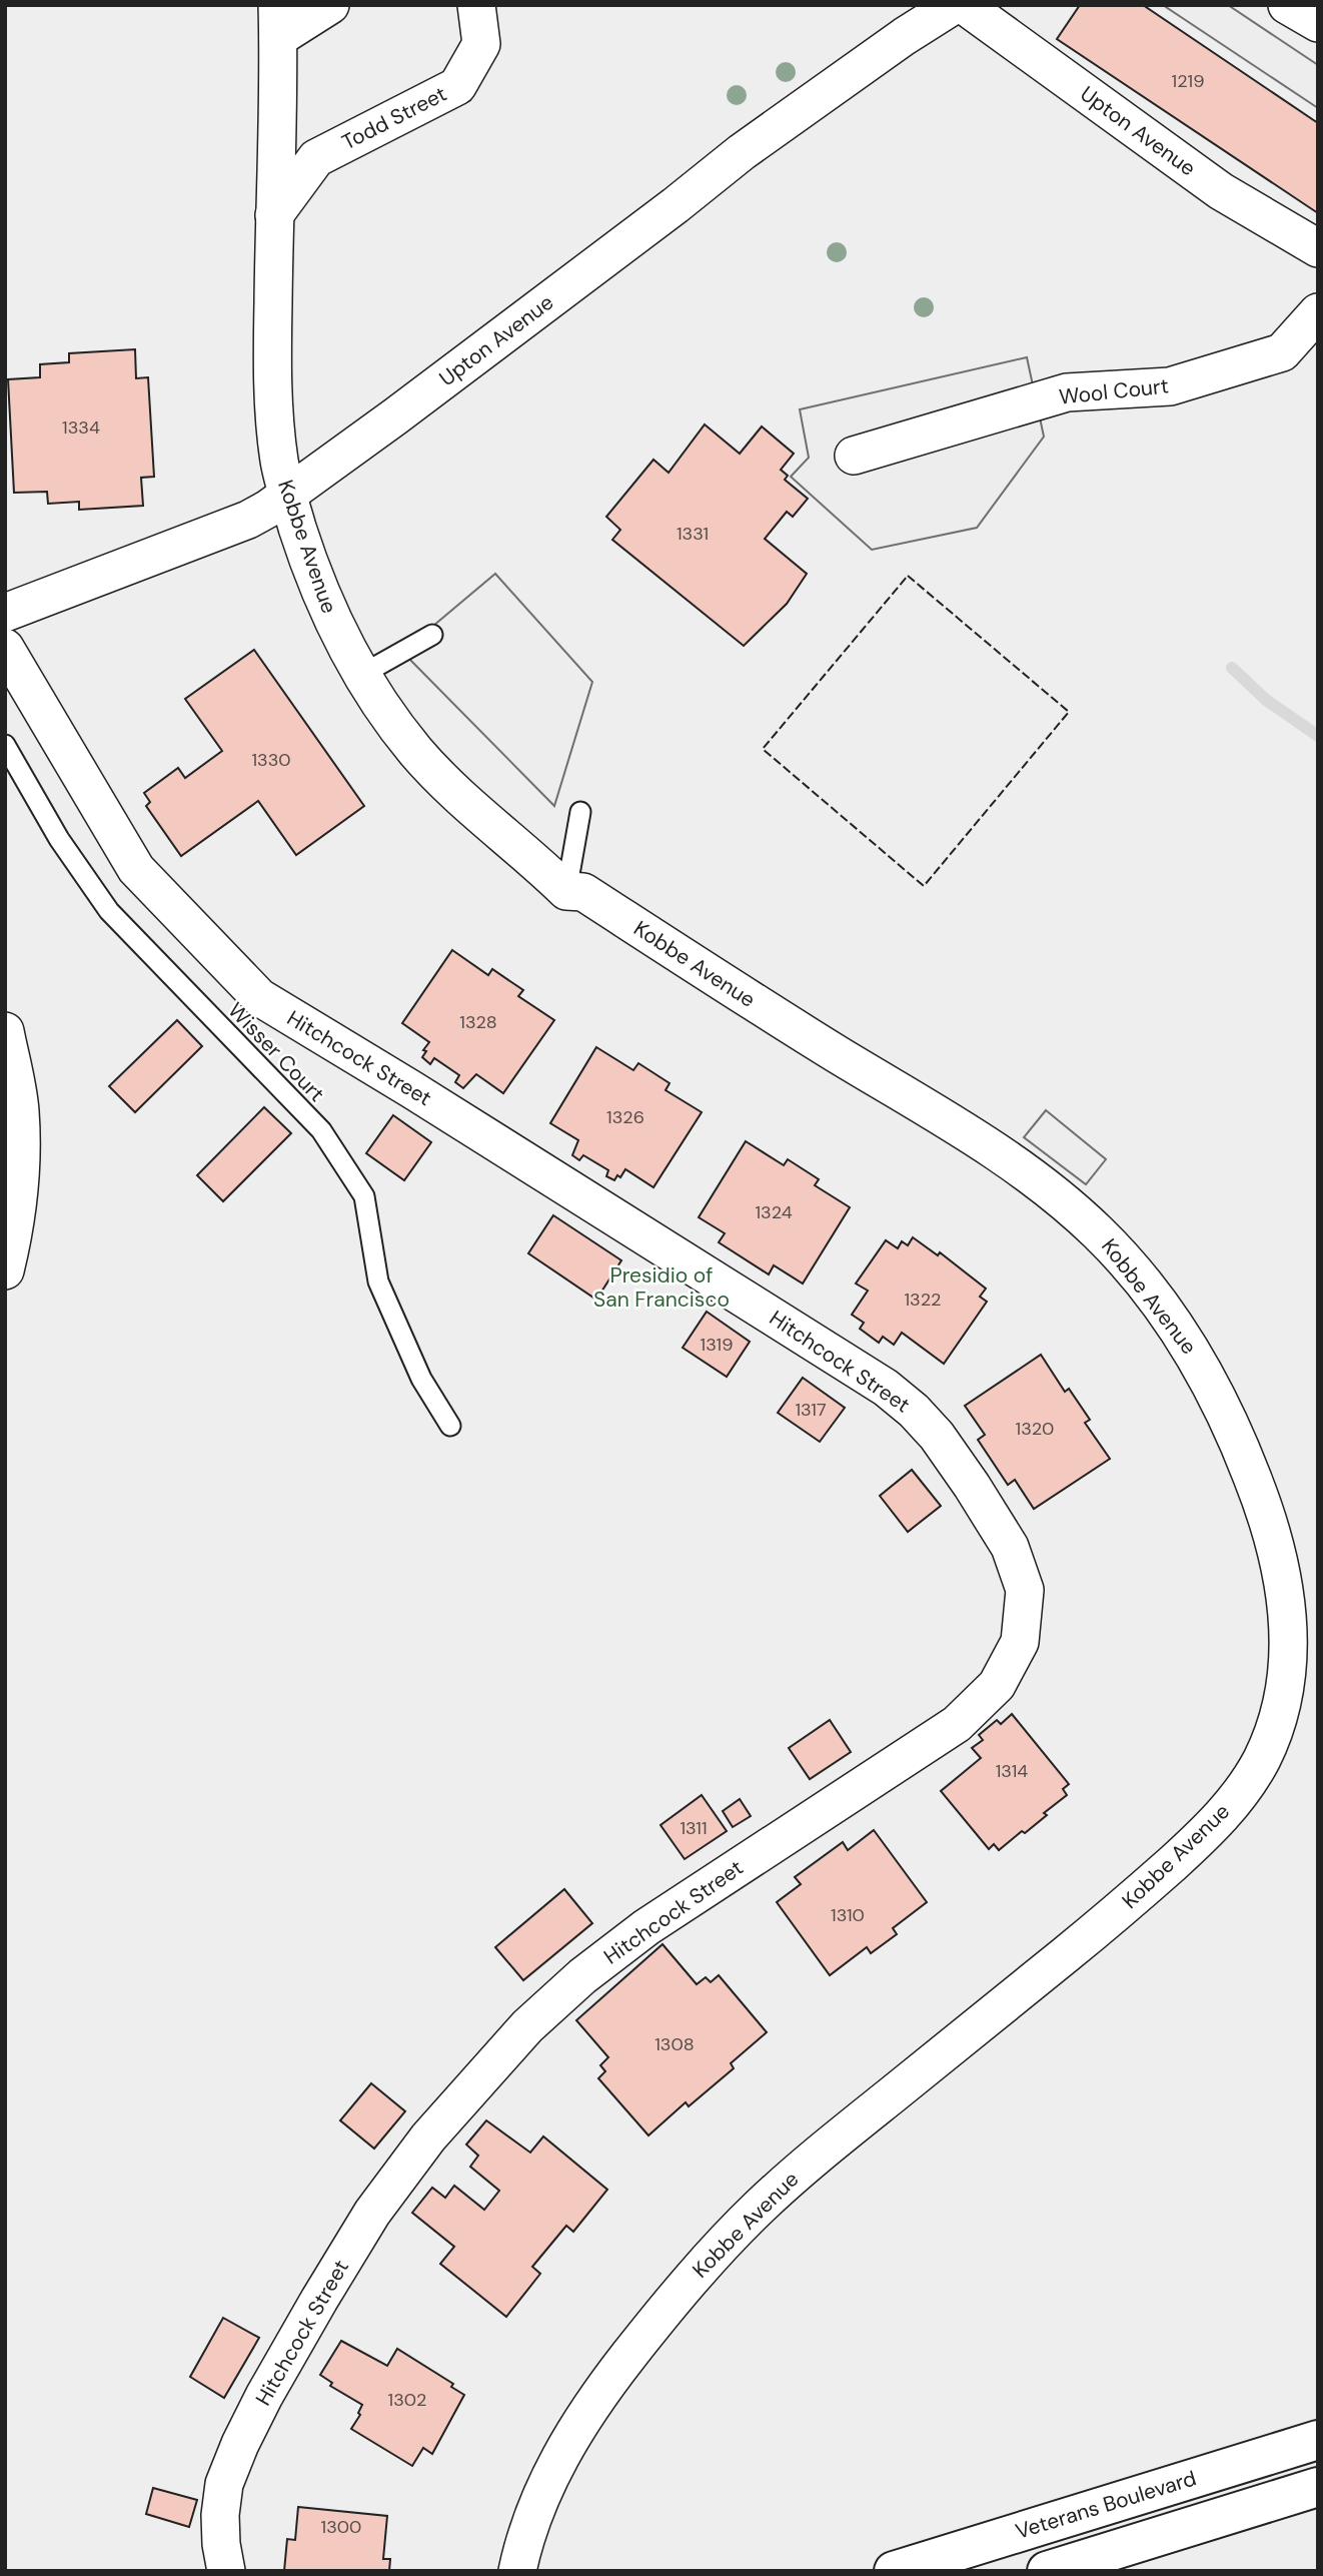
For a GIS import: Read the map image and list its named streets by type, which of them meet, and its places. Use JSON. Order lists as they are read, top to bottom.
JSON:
{
  "streets": {
    "highway": ["Veterans Boulevard"],
    "street": [
      "Todd Street",
      "Upton Avenue",
      "Wool Court",
      "Kobbe Avenue",
      "Hitchcock Street"
    ],
    "lane": ["Wisser Court"]
  },
  "crossings": [
    ["Todd Street", "Kobbe Avenue"],
    ["Upton Avenue", "Kobbe Avenue"]
  ],
  "parks": ["Presidio of San Francisco"],
  "house_numbers": [
    "1219",
    "1334",
    "1331",
    "1330",
    "1328",
    "1326",
    "1324",
    "1322",
    "1319",
    "1317",
    "1320",
    "1314",
    "1311",
    "1310",
    "1308",
    "1302",
    "1300"
  ]
}
